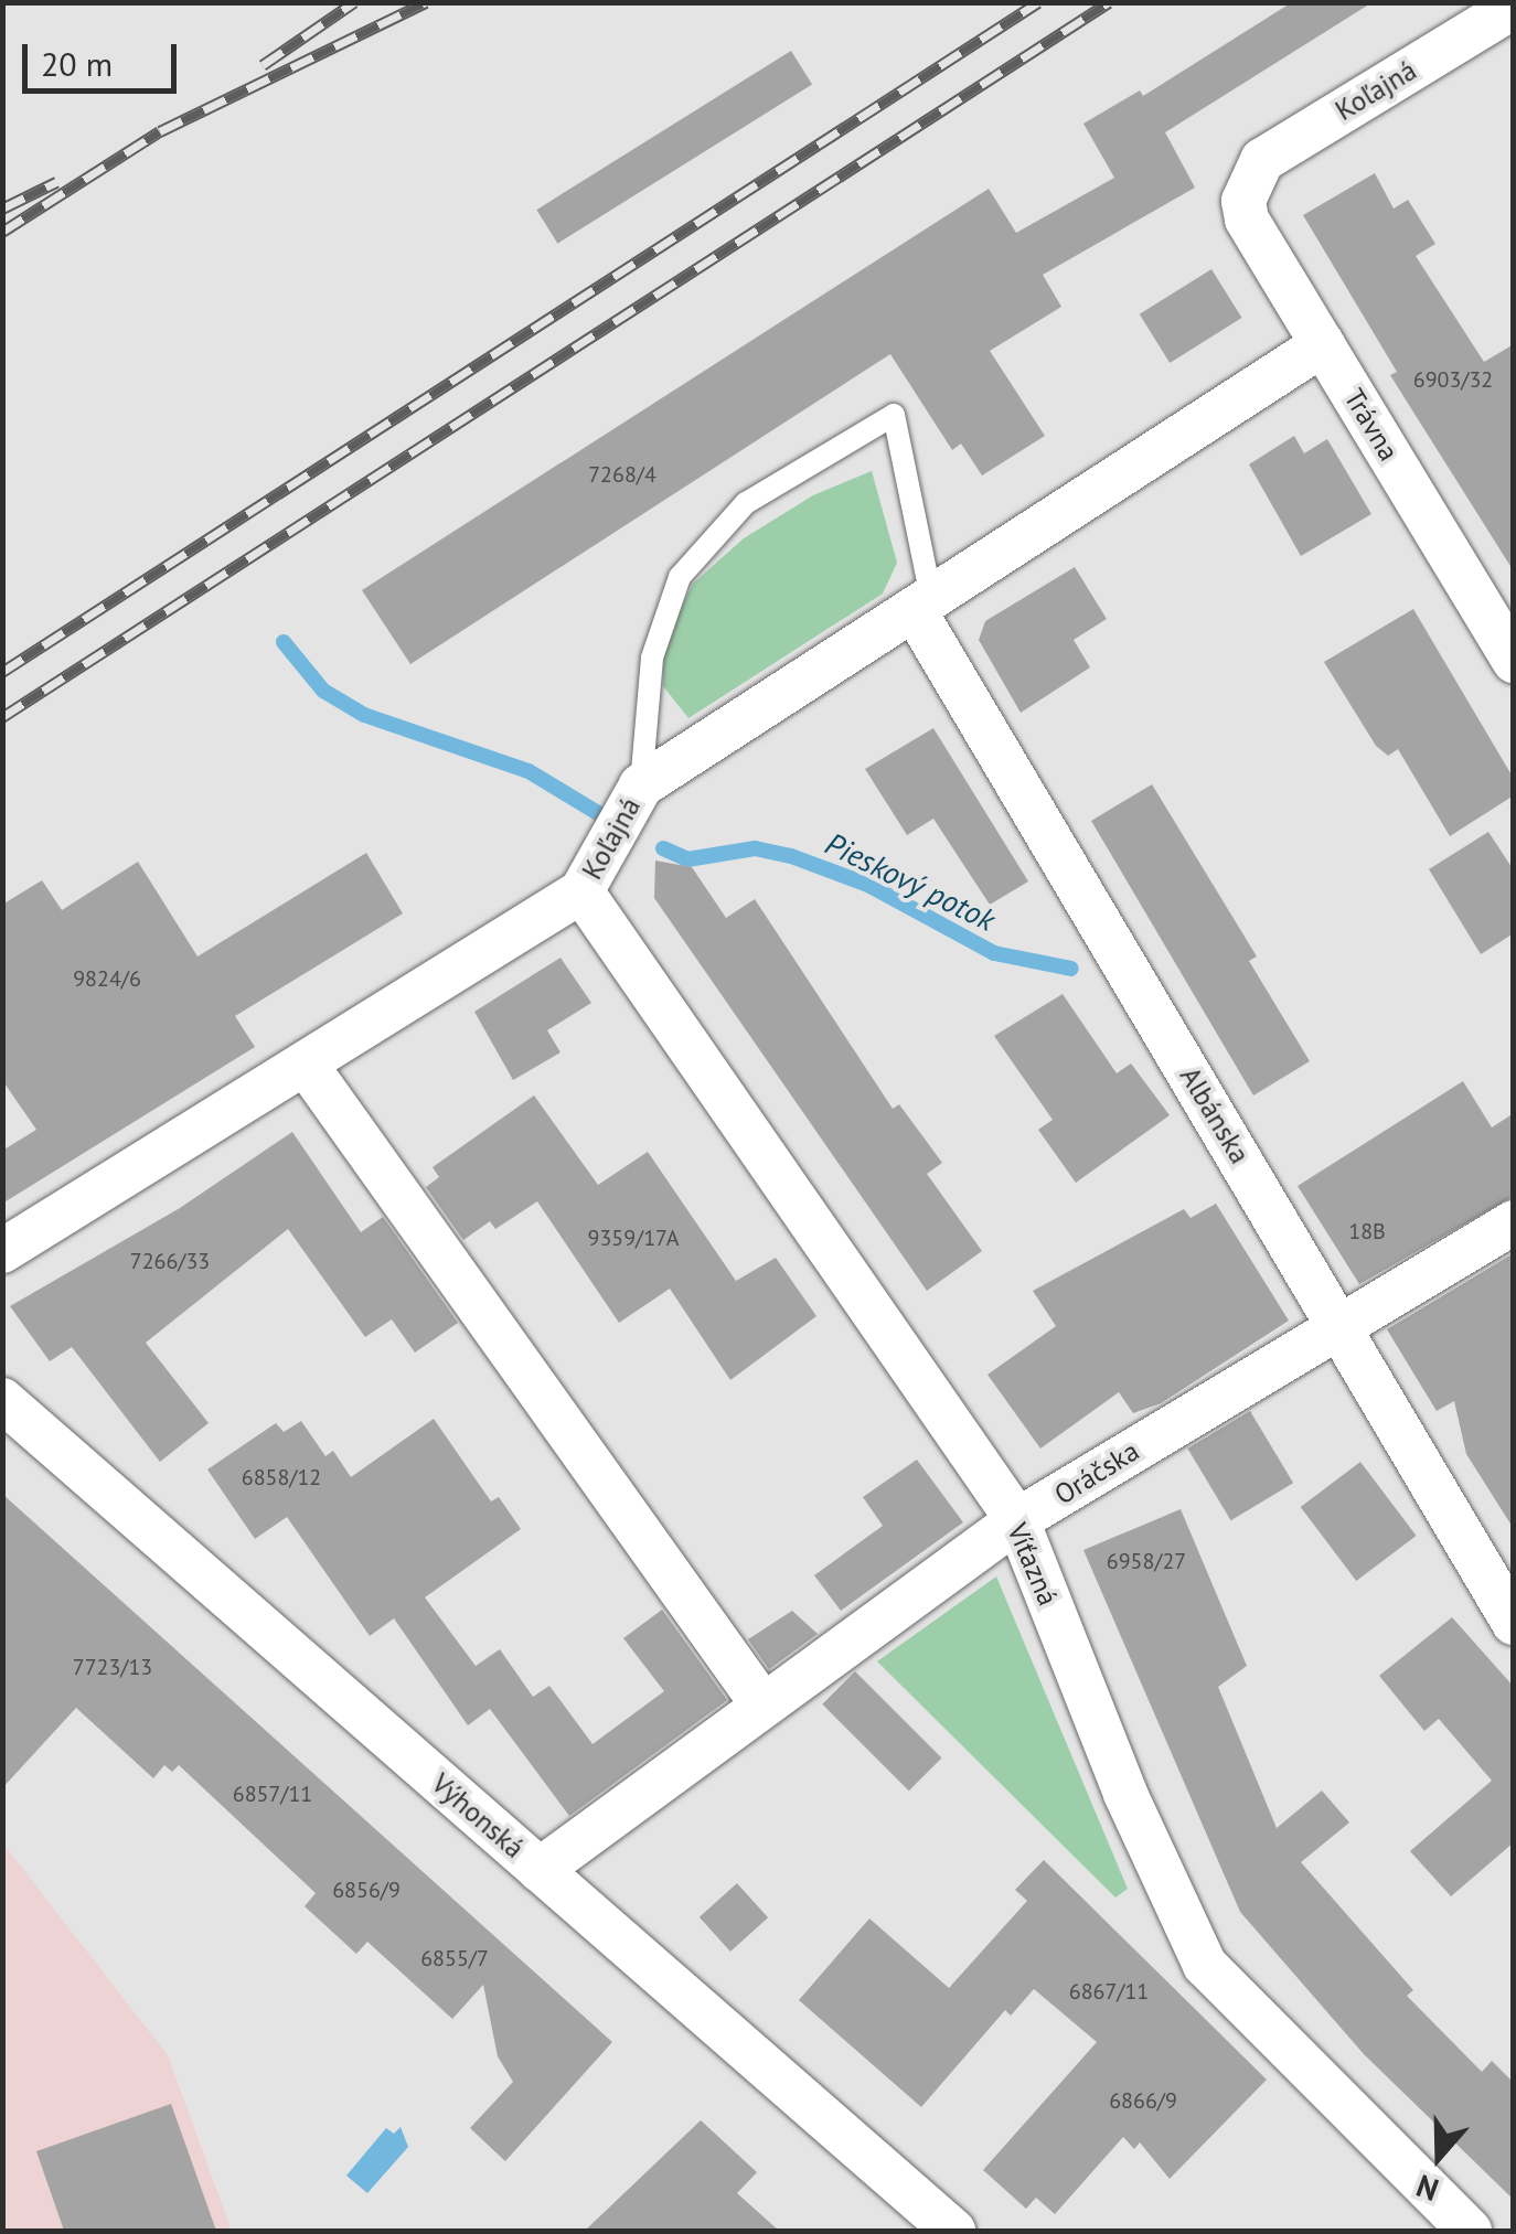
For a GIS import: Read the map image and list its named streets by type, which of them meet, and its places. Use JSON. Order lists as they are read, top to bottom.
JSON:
{
  "streets": {
    "street": [
      "Koľajná",
      "Trávna",
      "Albánska",
      "Oráčska",
      "Víťazná",
      "Výhonská"
    ]
  },
  "crossings": [
    ["Koľajná", "Trávna"],
    ["Koľajná", "Albánska"],
    ["Koľajná", "Víťazná"],
    ["Albánska", "Oráčska"],
    ["Oráčska", "Víťazná"],
    ["Oráčska", "Výhonská"]
  ],
  "water": ["Pieskový potok"],
  "house_numbers": [
    "6903/32",
    "7268/4",
    "9824/6",
    "18B",
    "9359/17A",
    "7266/33",
    "6858/12",
    "6958/27",
    "7723/13",
    "6857/11",
    "6856/9",
    "6855/7",
    "6867/11",
    "6866/9"
  ],
  "scale_bar": "20 m",
  "north": "bottom"
}
